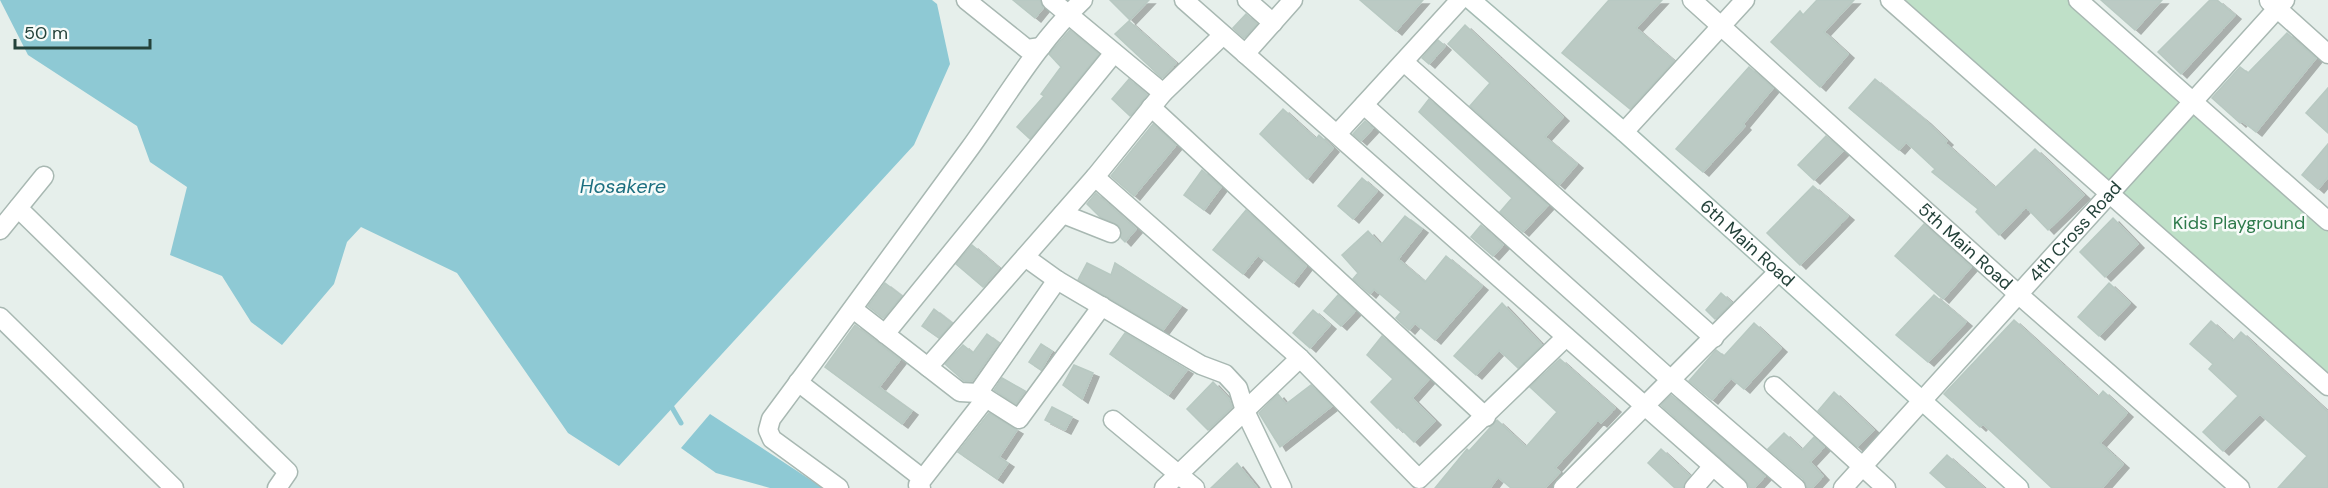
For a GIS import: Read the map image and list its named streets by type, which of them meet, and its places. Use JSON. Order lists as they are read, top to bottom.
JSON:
{
  "streets": {
    "street": ["4th Cross Road", "6th Main Road", "5th Main Road"]
  },
  "crossings": [
    ["4th Cross Road", "6th Main Road"],
    ["4th Cross Road", "5th Main Road"]
  ],
  "water": ["Hosakere"],
  "parks": ["Kids Playground"],
  "scale_bar": "50 m"
}
